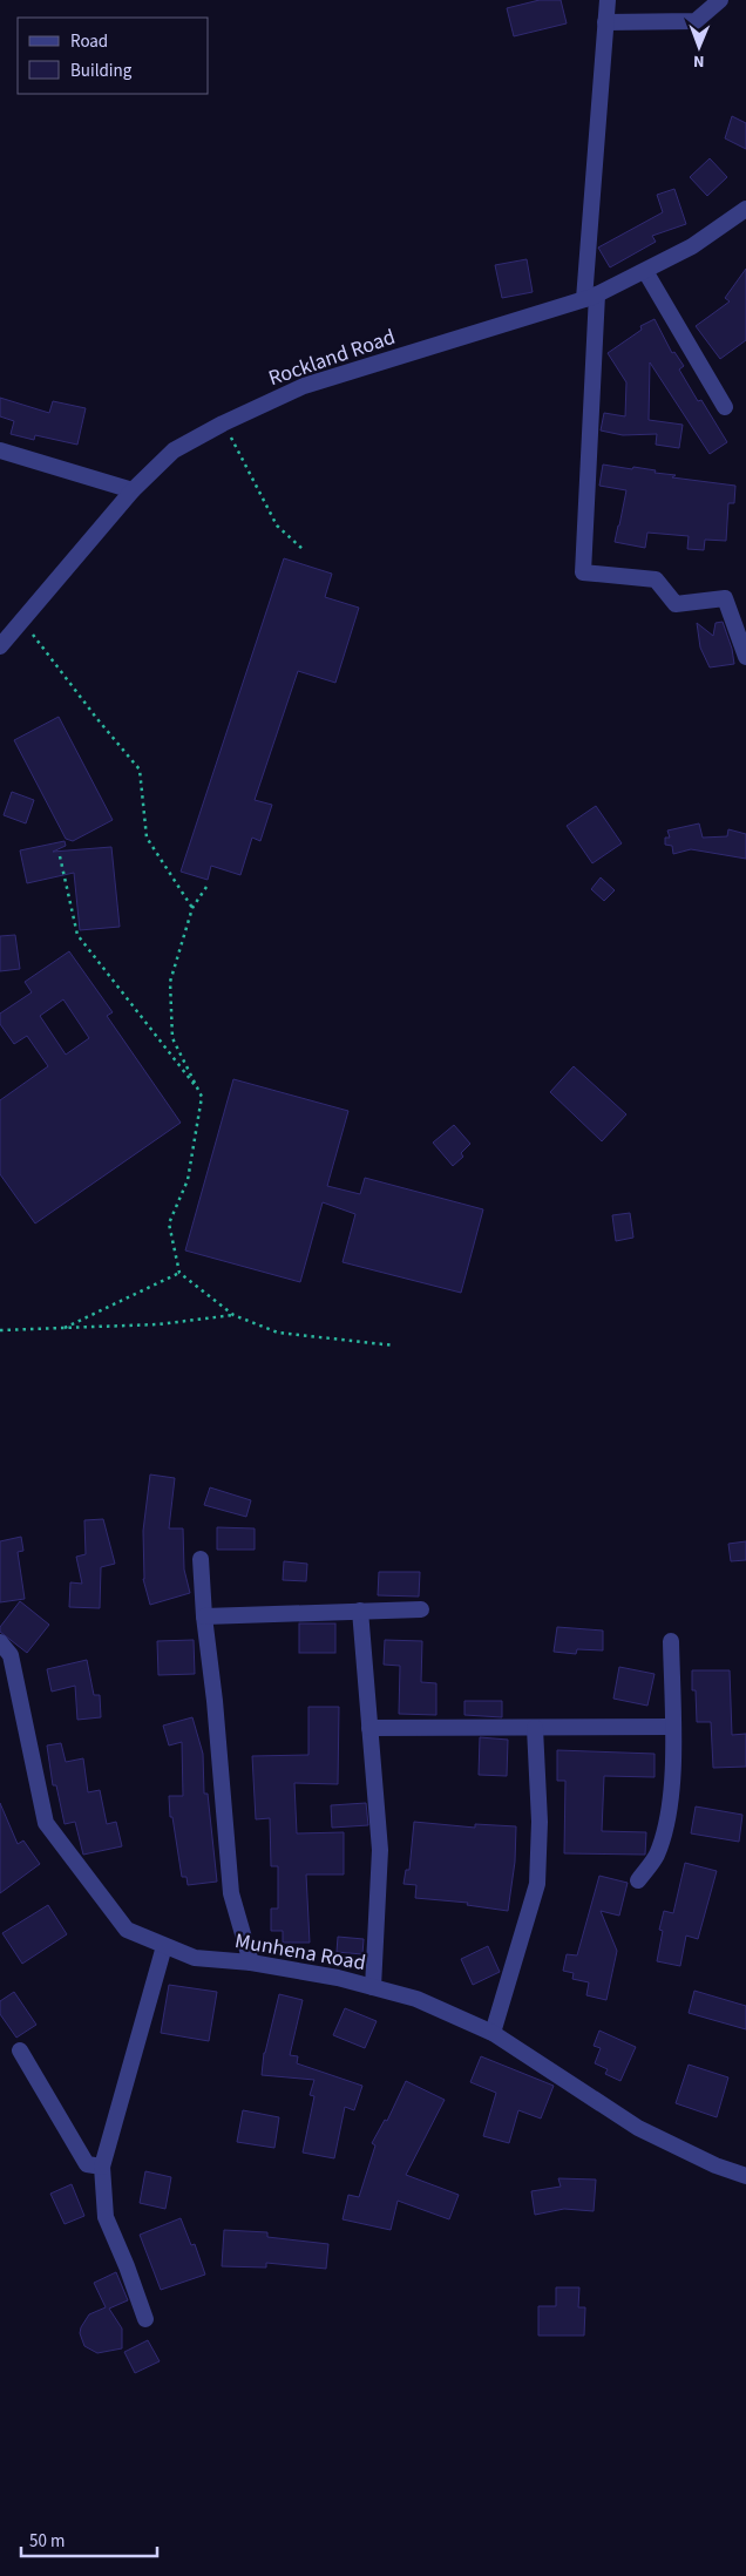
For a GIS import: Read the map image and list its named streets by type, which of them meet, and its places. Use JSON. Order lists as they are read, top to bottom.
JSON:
{
  "streets": {
    "street": ["Rockland Road", "Munhena Road"]
  },
  "legend": ["Road", "Building"],
  "scale_bar": "50 m",
  "north": "bottom"
}
